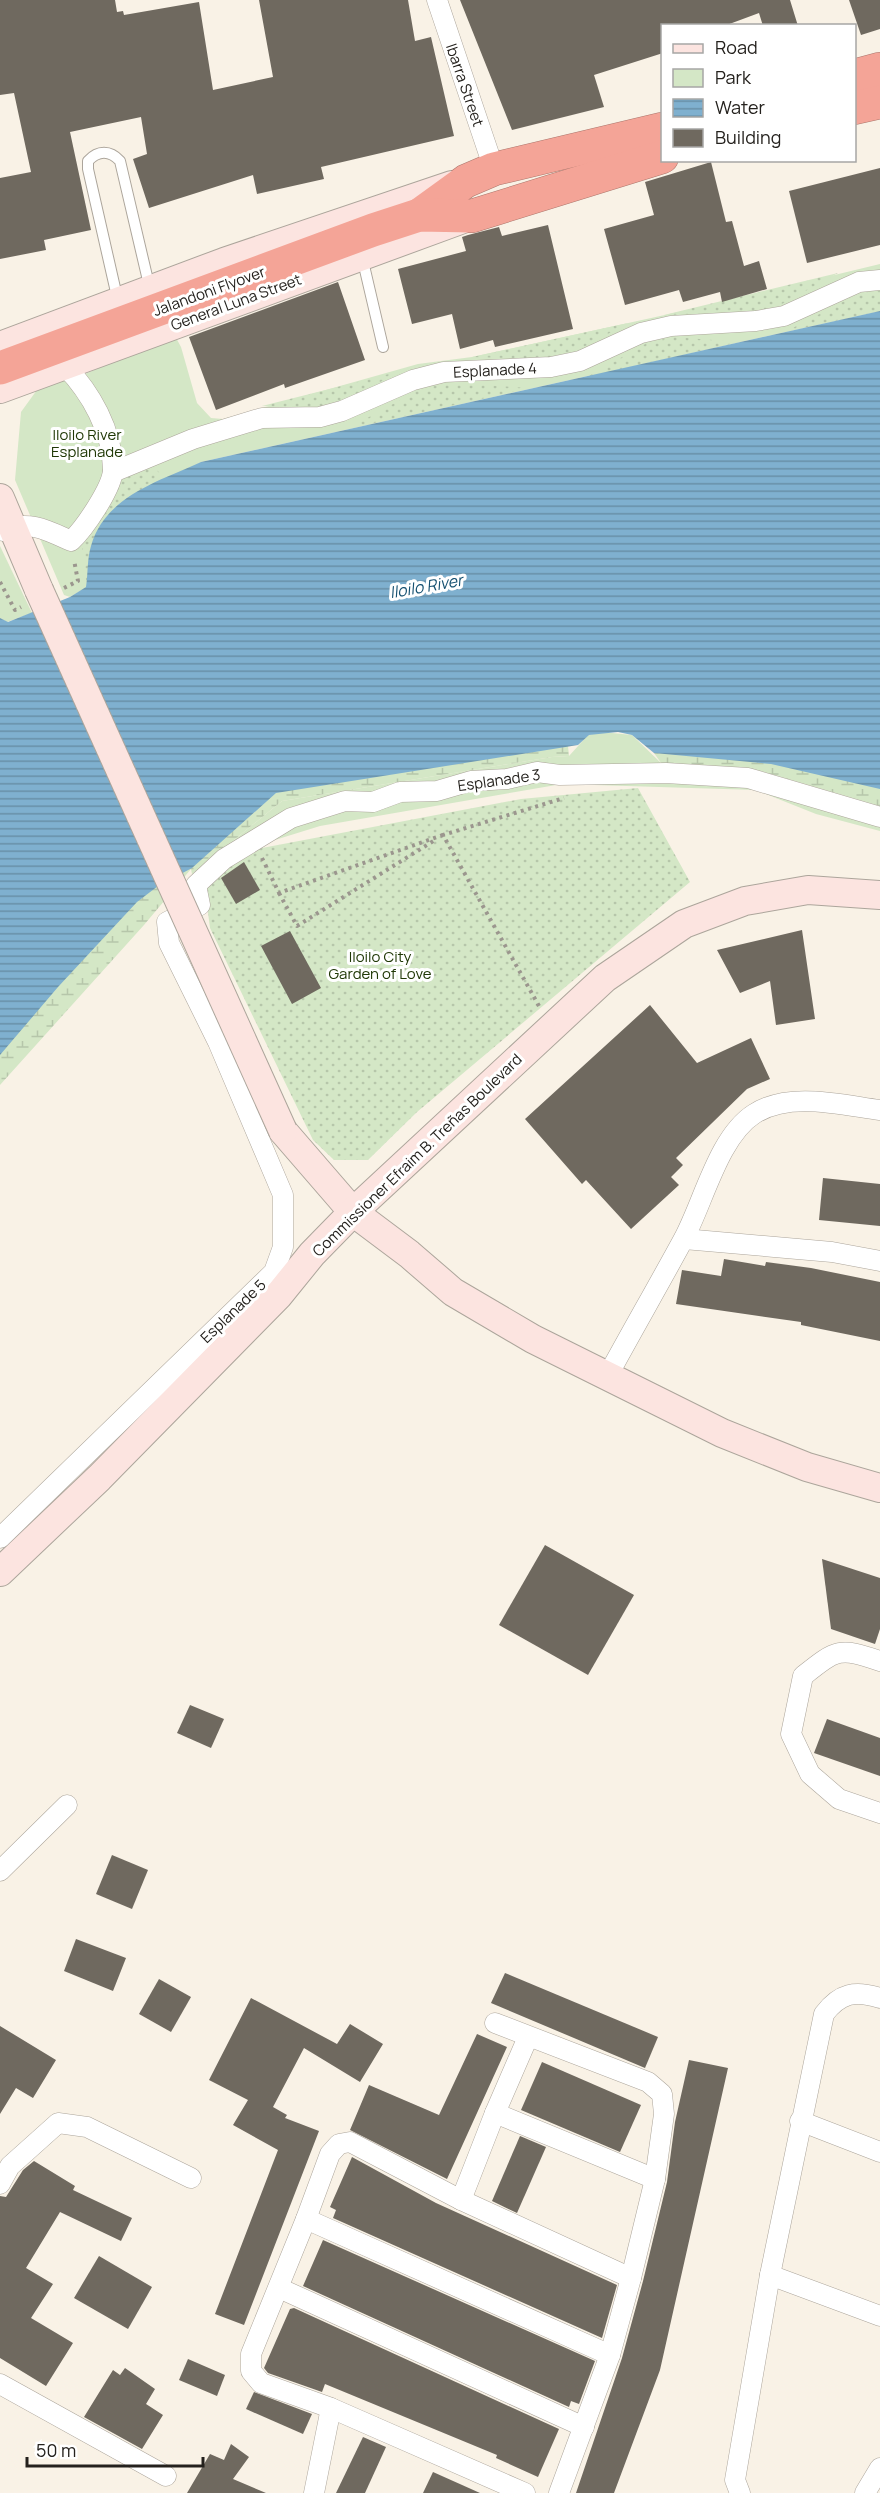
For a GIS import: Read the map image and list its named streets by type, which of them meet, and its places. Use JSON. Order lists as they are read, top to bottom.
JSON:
{
  "streets": {
    "highway": ["Jalandoni Flyover", "General Luna Street"],
    "main road": ["Commissioner Efraim B. Treñas Boulevard"],
    "street": [
      "Ibarra Street",
      "Esplanade 4",
      "Esplanade 3",
      "Esplanade 5"
    ]
  },
  "crossings": [
    ["Jalandoni Flyover", "General Luna Street"],
    ["Esplanade 3", "Esplanade 5"]
  ],
  "water": ["Iloilo River"],
  "parks": ["Iloilo River Esplanade", "Iloilo City Garden of Love"],
  "legend": [
    "Road",
    "Park",
    "Water",
    "Building"
  ],
  "scale_bar": "50 m"
}
